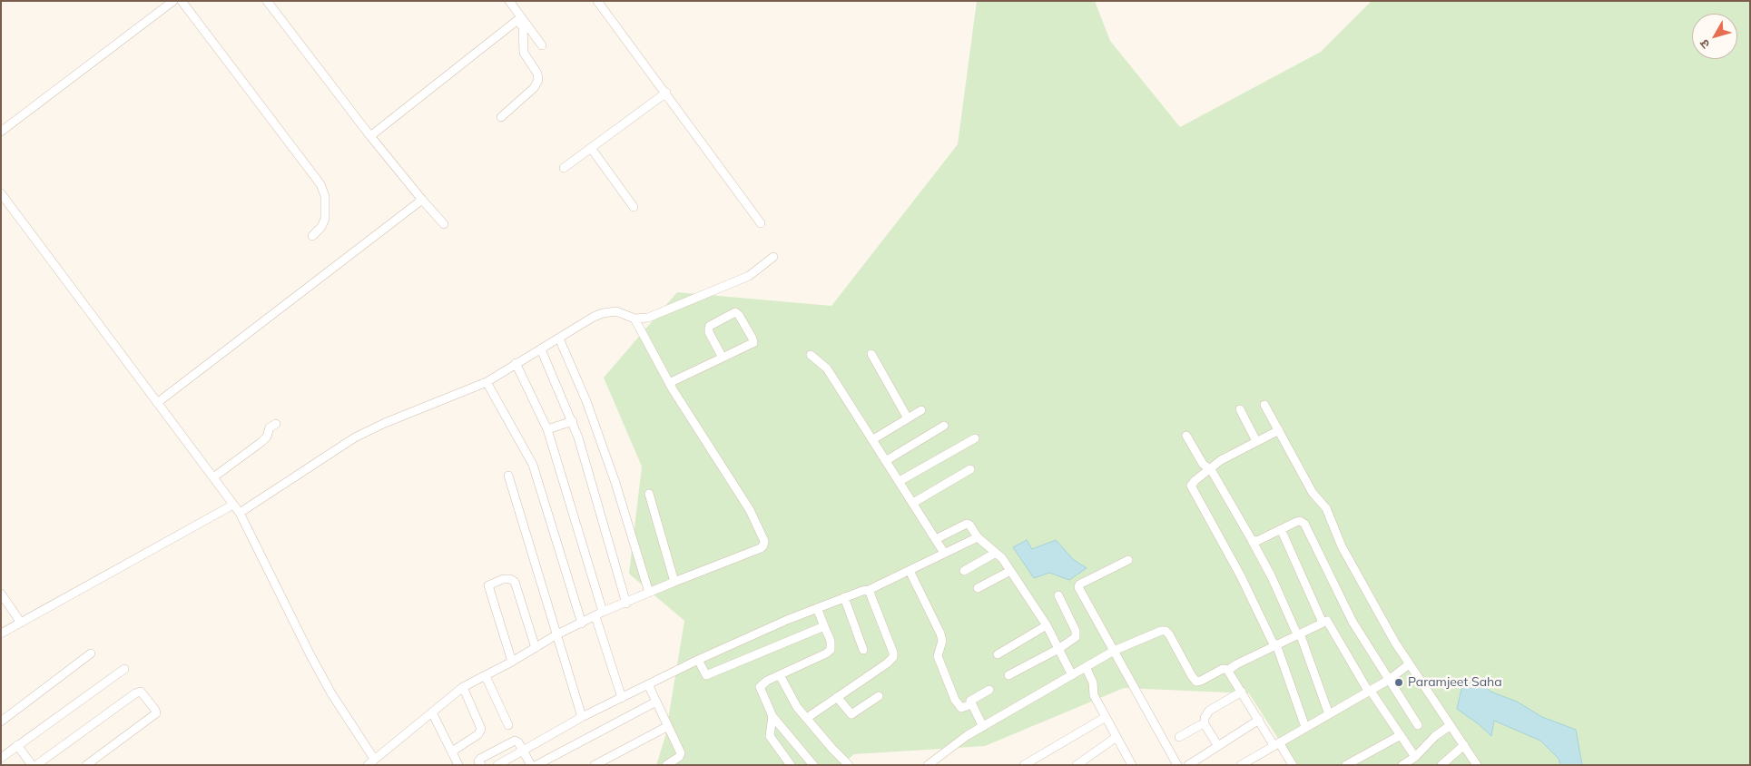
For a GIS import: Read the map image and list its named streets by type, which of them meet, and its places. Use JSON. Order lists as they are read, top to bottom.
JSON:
{
  "places": ["Paramjeet Saha"],
  "north": "bottom left"
}
